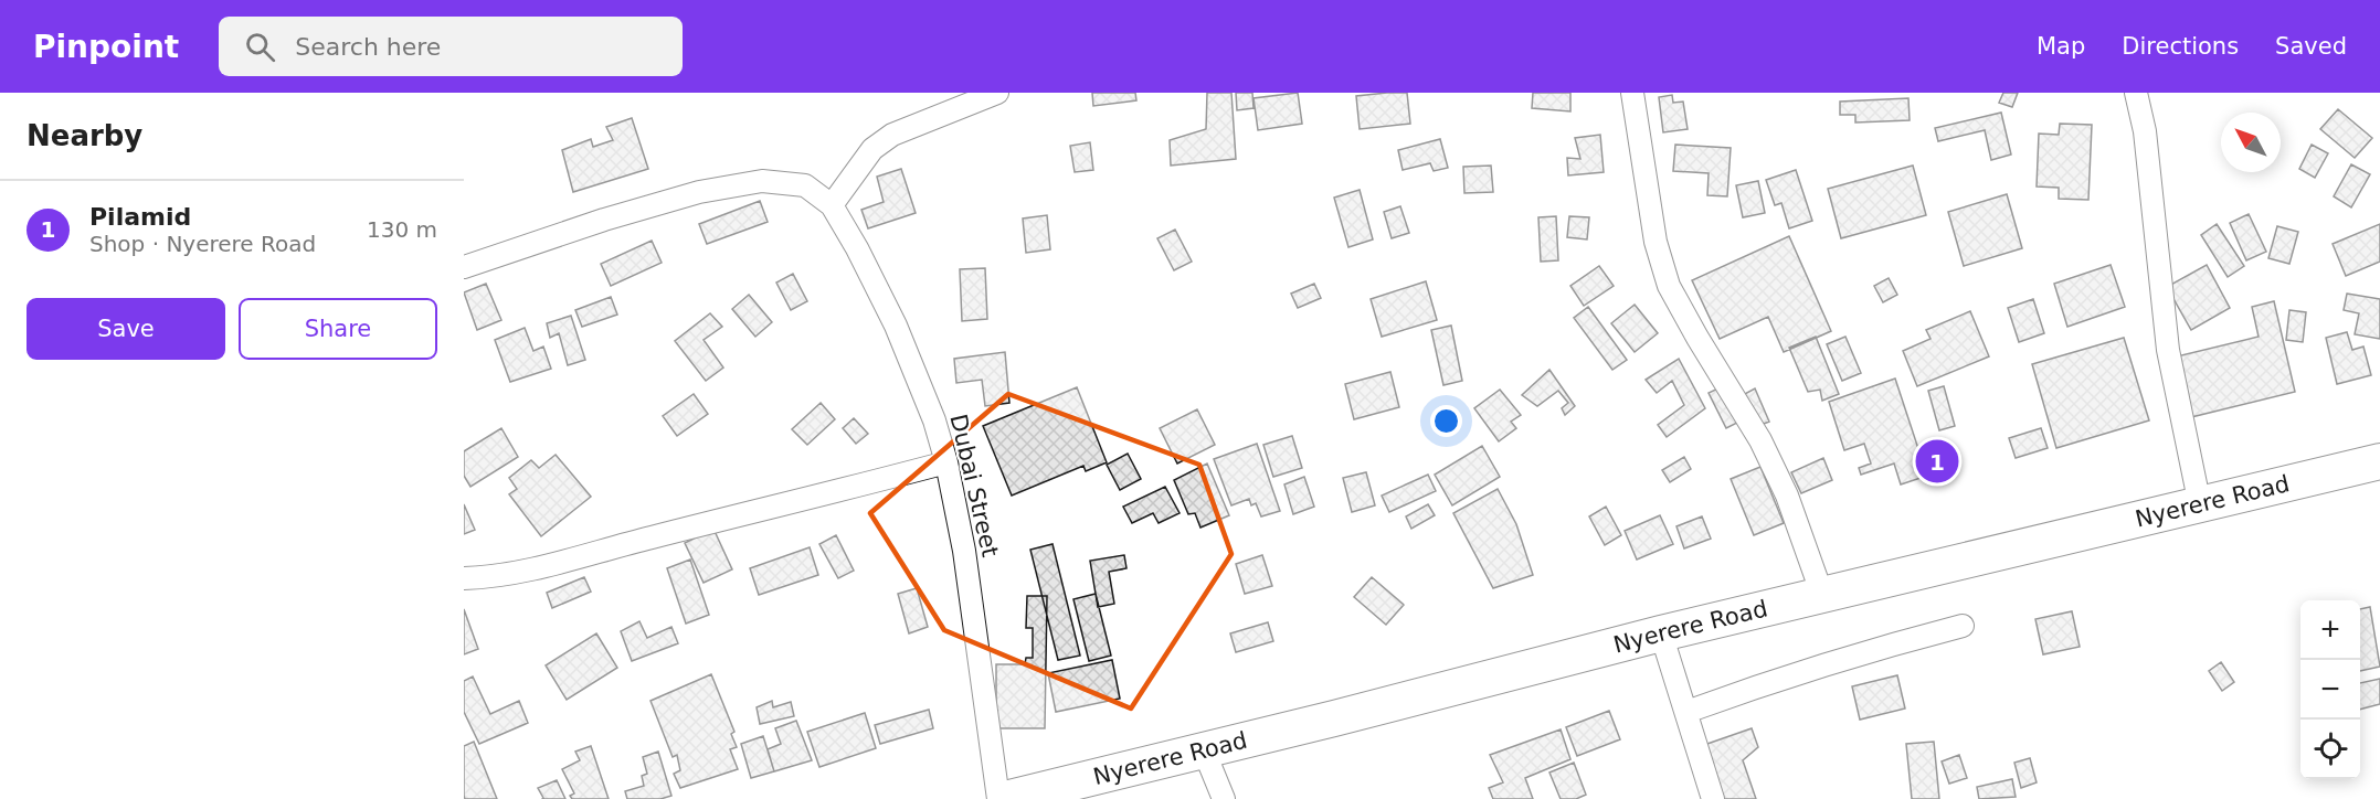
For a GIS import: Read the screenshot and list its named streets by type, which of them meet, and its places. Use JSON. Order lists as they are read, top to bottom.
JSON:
{
  "streets": {
    "main road": ["Nyerere Road"],
    "street": ["Dubai Street"]
  },
  "north": "top left",
  "page": {
    "header": "Pinpoint",
    "search": "Search here",
    "nav": ["Map", "Directions", "Saved"],
    "heading": "Nearby",
    "list": [
      {
        "mark": "1",
        "name": "Pilamid",
        "note": "Shop · Nyerere Road",
        "value": "130 m"
      }
    ],
    "buttons": ["Save", "Share"],
    "pins": "1",
    "map_buttons": ["+", "−"]
  }
}
